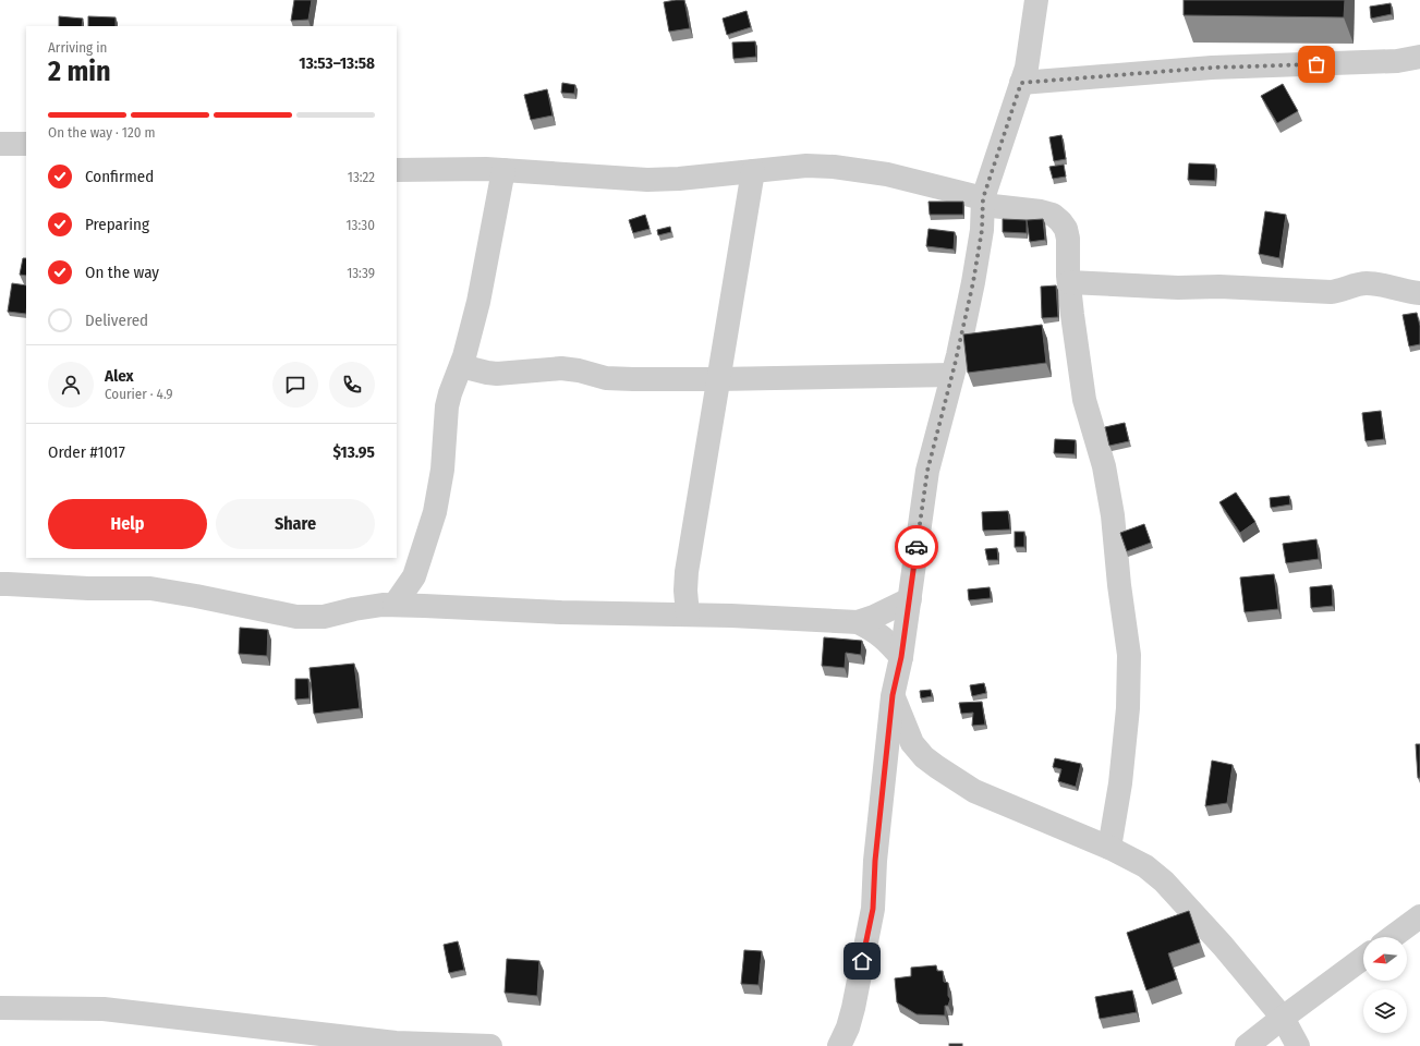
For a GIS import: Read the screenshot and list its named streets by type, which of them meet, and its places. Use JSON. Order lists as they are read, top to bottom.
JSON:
{
  "north": "left",
  "page": {
    "heading": ["2 min", "Arriving in", "13:53–13:58"],
    "panel": [
      "Alex",
      "Courier · 4.9",
      "Order #1017",
      "$13.95"
    ],
    "bar": "On the way · 120 m",
    "list": [
      ["Confirmed", "13:22"],
      ["Preparing", "13:30"],
      ["On the way", "13:39"],
      "Delivered"
    ],
    "buttons": ["Help", "Share"]
  }
}
